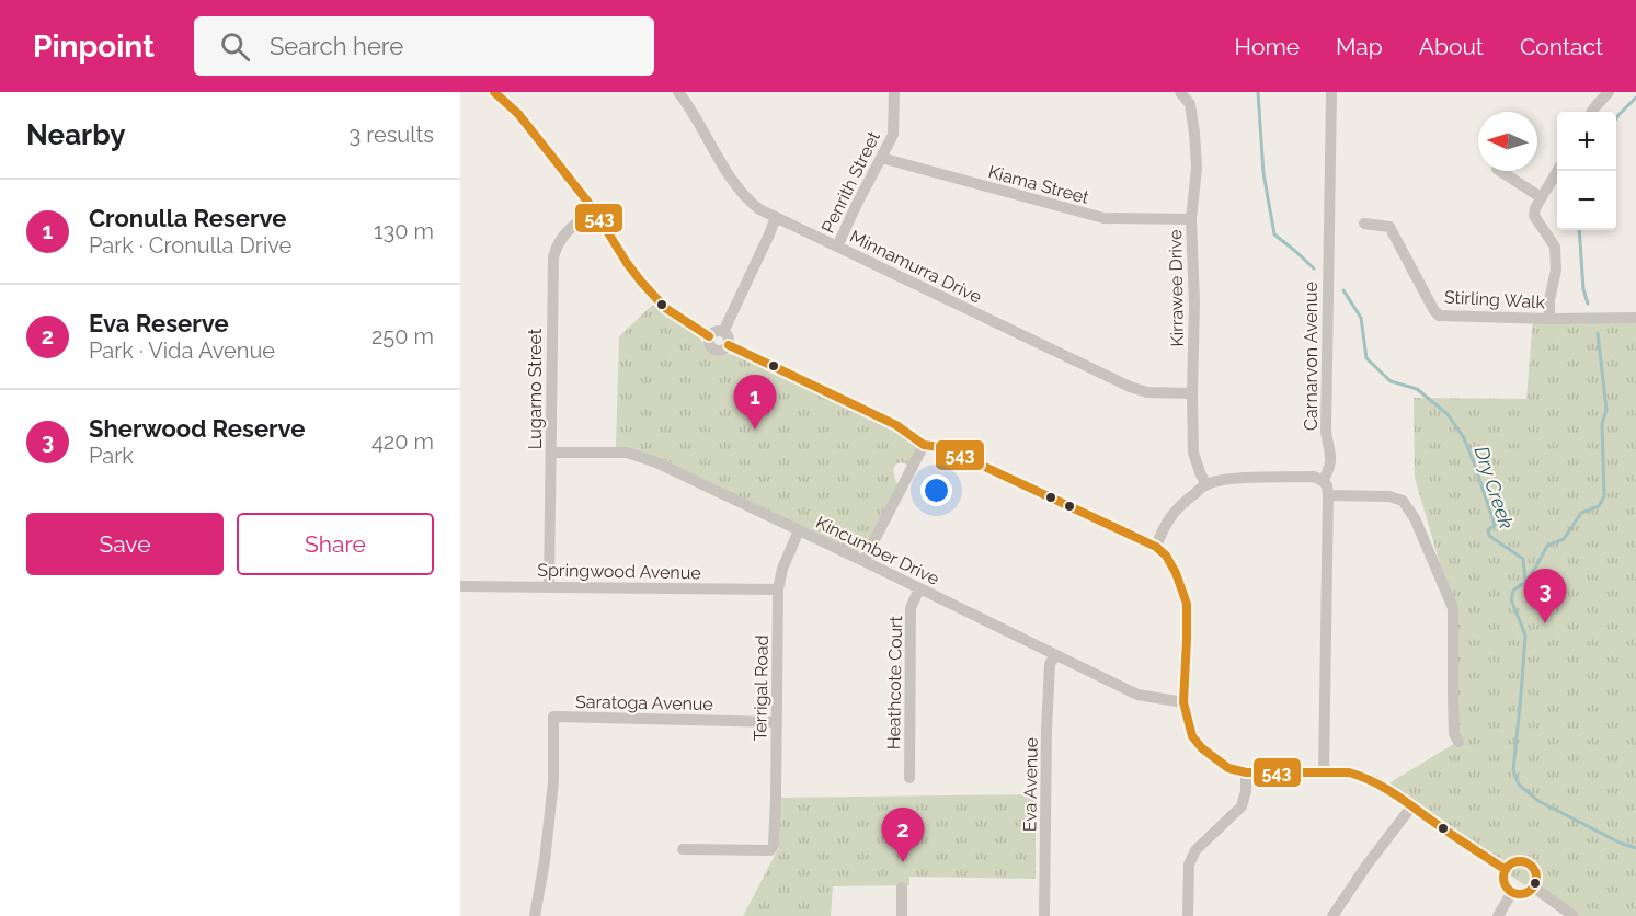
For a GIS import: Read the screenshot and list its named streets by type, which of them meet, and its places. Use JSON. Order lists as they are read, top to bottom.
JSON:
{
  "streets": {
    "street": [
      "Penrith Street",
      "Kiama Street",
      "Minnamurra Drive",
      "Kirrawee Drive",
      "Stirling Walk",
      "Carnarvon Avenue",
      "Lugarno Street",
      "Kincumber Drive",
      "Springwood Avenue",
      "Heathcote Court",
      "Terrigal Road",
      "Saratoga Avenue",
      "Eva Avenue"
    ]
  },
  "crossings": [
    ["Penrith Street", "Kiama Street"],
    ["Penrith Street", "Minnamurra Drive"],
    ["Kiama Street", "Kirrawee Drive"],
    ["Minnamurra Drive", "Kirrawee Drive"],
    ["Lugarno Street", "Kincumber Drive"],
    ["Lugarno Street", "Springwood Avenue"],
    ["Kincumber Drive", "Heathcote Court"],
    ["Kincumber Drive", "Terrigal Road"],
    ["Kincumber Drive", "Eva Avenue"],
    ["Springwood Avenue", "Terrigal Road"],
    ["Terrigal Road", "Saratoga Avenue"]
  ],
  "water": ["Dry Creek"],
  "lines": ["transit line 543"],
  "north": "left",
  "page": {
    "header": "Pinpoint",
    "search": "Search here",
    "nav": [
      "Home",
      "Map",
      "About",
      "Contact"
    ],
    "heading": ["Nearby", "3 results"],
    "map_buttons": ["+", "−"],
    "list": [
      {
        "mark": "1",
        "name": "Cronulla Reserve",
        "note": "Park · Cronulla Drive",
        "value": "130 m"
      },
      {
        "mark": "2",
        "name": "Eva Reserve",
        "note": "Park · Vida Avenue",
        "value": "250 m"
      },
      {
        "mark": "3",
        "name": "Sherwood Reserve",
        "note": "Park",
        "value": "420 m"
      }
    ],
    "pins": ["1", "3", "2"],
    "buttons": ["Save", "Share"]
  }
}
